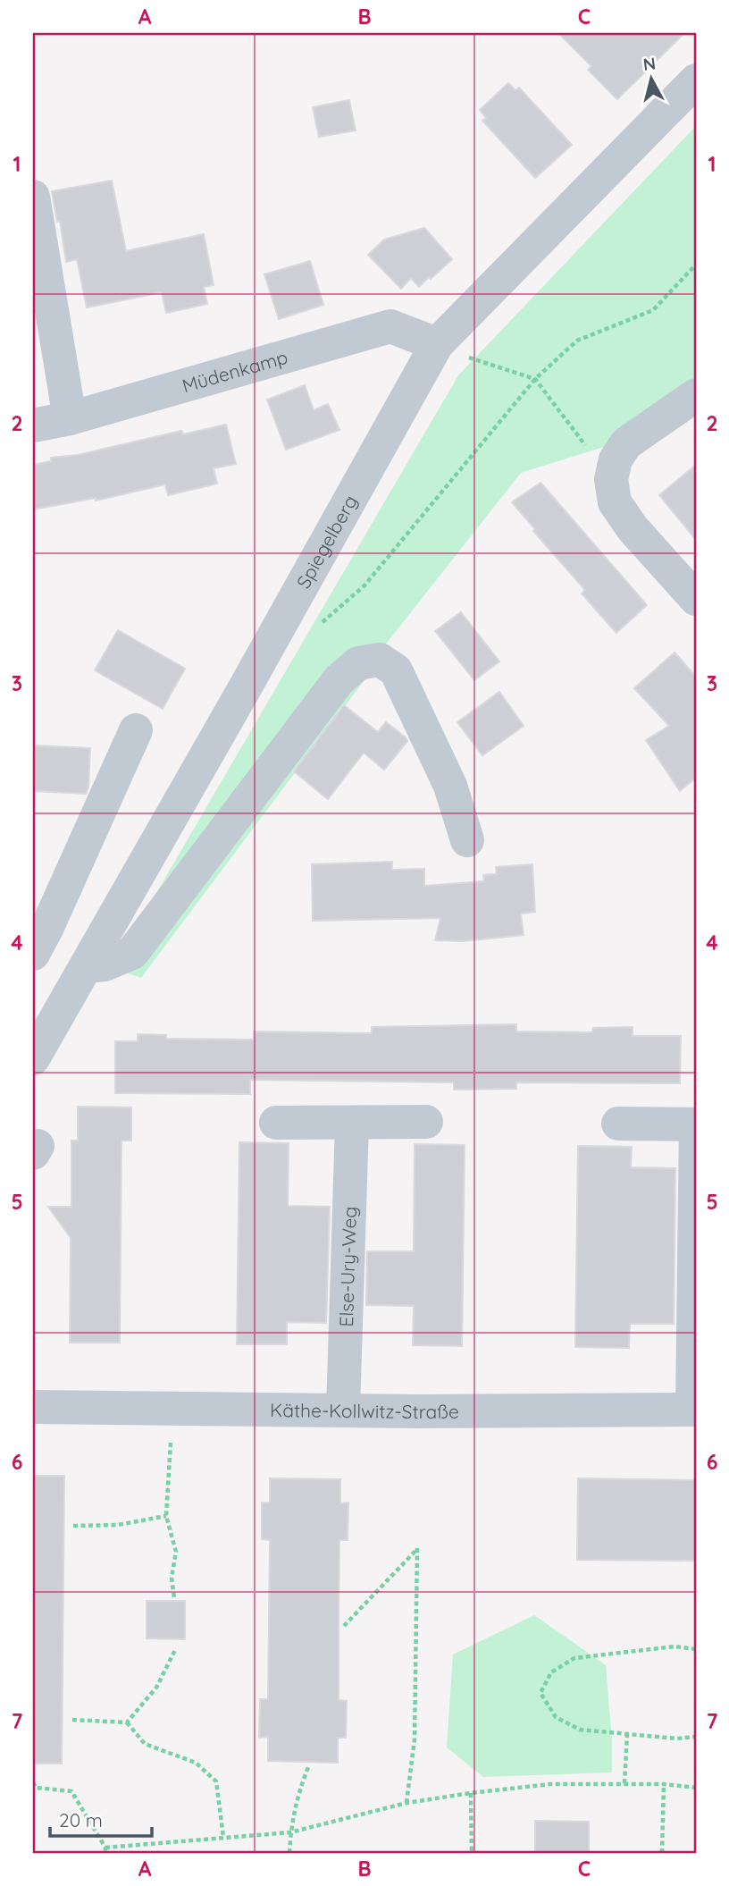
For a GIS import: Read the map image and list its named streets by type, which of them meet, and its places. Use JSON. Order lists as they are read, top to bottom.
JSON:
{
  "streets": {
    "street": [
      "Müdenkamp",
      "Spiegelberg",
      "Else-Ury-Weg",
      "Käthe-Kollwitz-Straße"
    ]
  },
  "crossings": [
    ["Müdenkamp", "Spiegelberg"],
    ["Else-Ury-Weg", "Käthe-Kollwitz-Straße"]
  ],
  "scale_bar": "20 m",
  "north": "top",
  "grid": {
    "columns": ["A", "B", "C"],
    "rows": [
      "1",
      "2",
      "3",
      "4",
      "5",
      "6",
      "7"
    ]
  }
}
